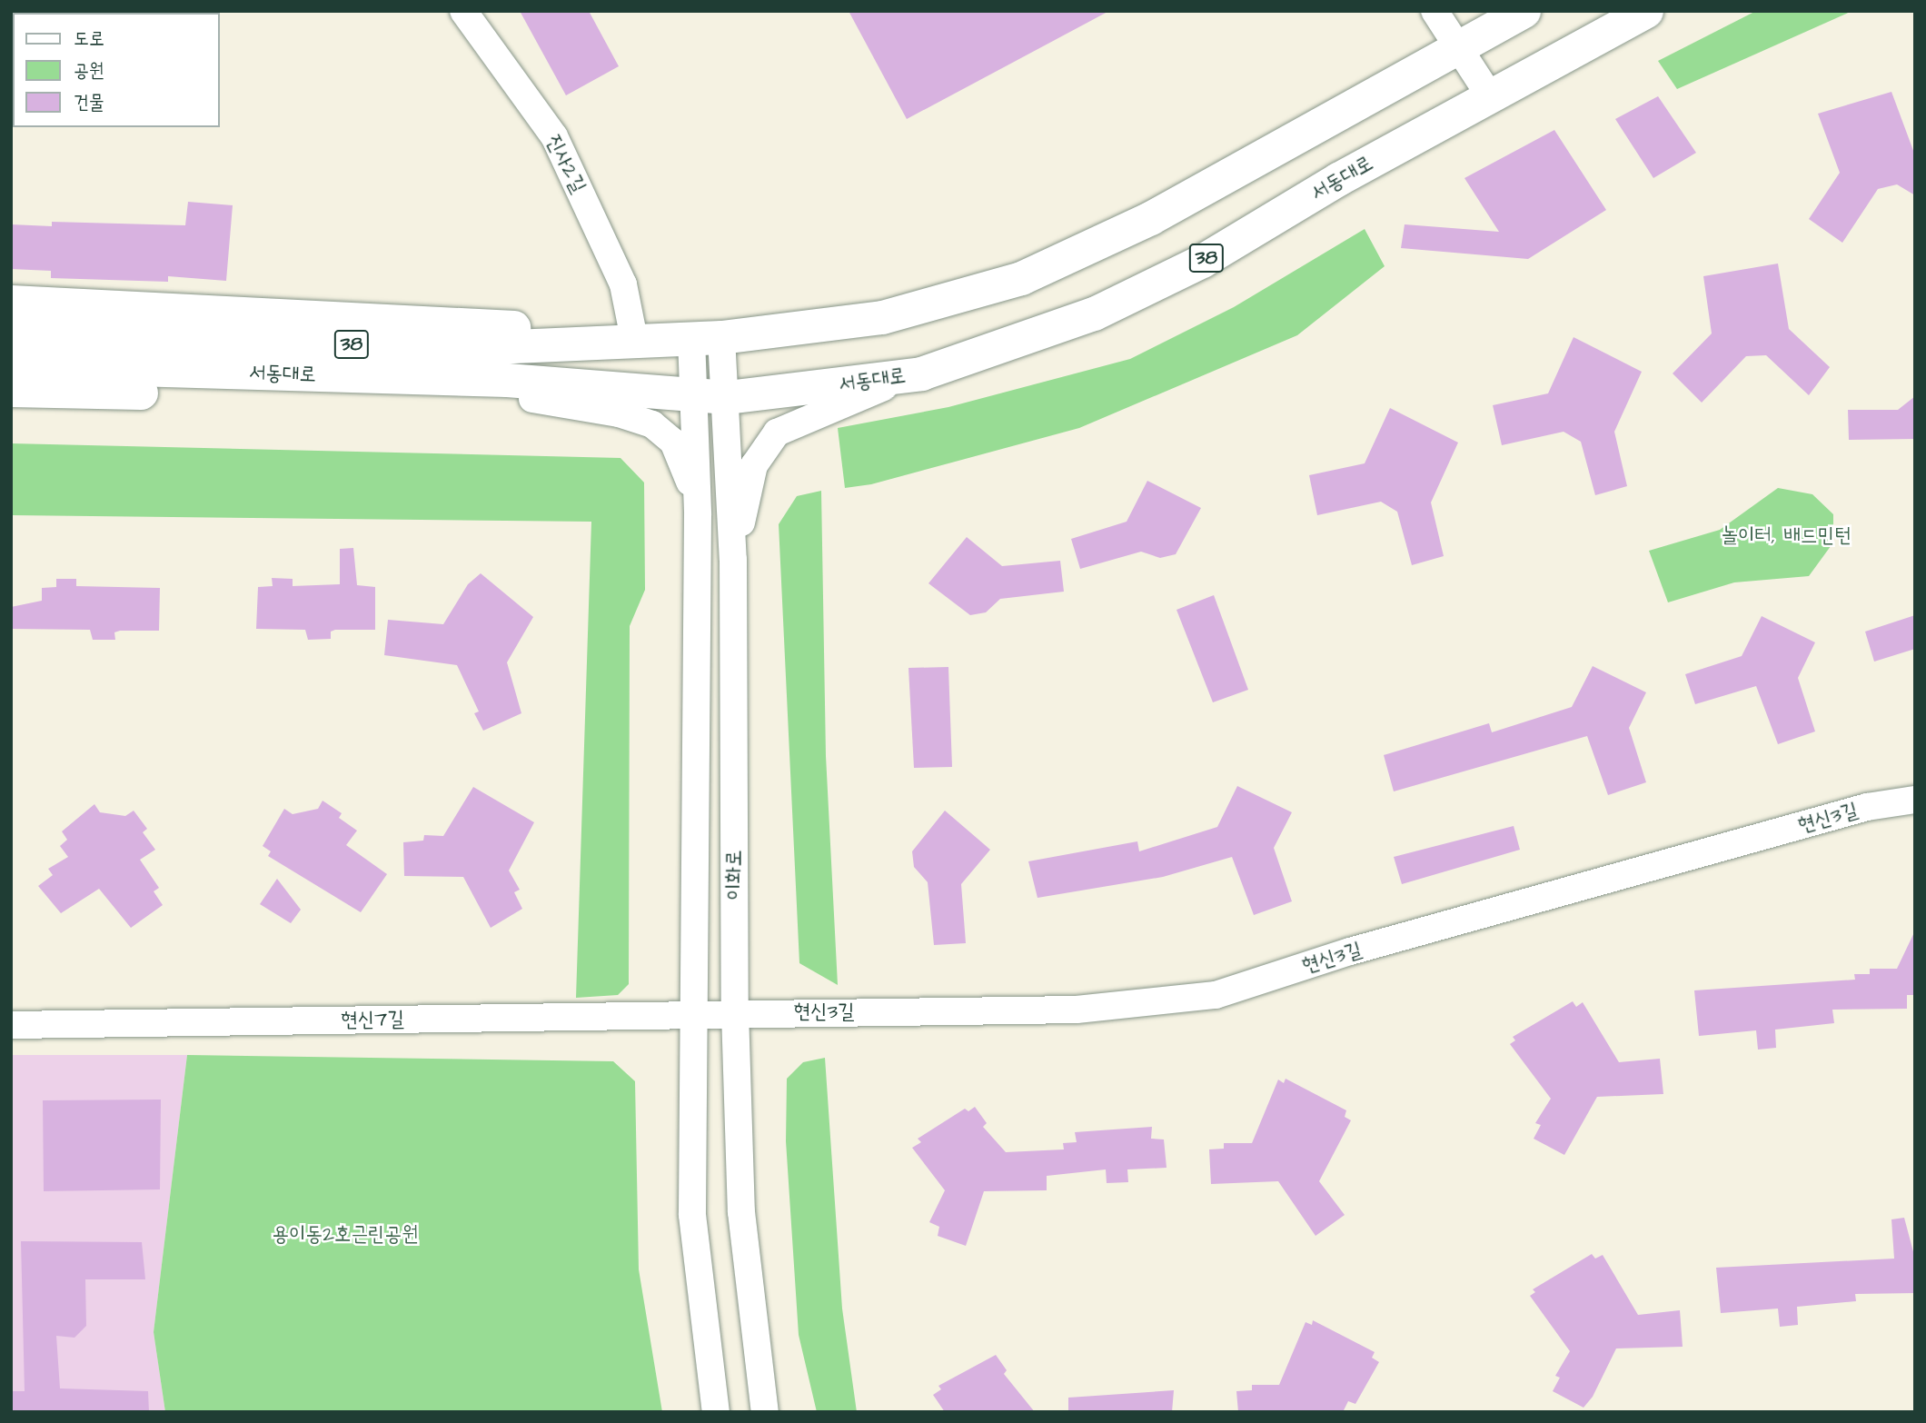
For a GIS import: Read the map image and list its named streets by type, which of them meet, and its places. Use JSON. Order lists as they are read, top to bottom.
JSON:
{
  "streets": {
    "main road": ["서동대로", "38"],
    "street": [
      "진사2길",
      "현신3길",
      "이화로",
      "현신7길"
    ]
  },
  "crossings": [
    ["서동대로", "이화로"],
    ["현신3길", "이화로"],
    ["현신3길", "현신7길"],
    ["이화로", "현신7길"]
  ],
  "parks": ["놀이터, 배드민턴", "용이동2호근린공원"],
  "legend": ["도로", "공원", "건물"]
}
